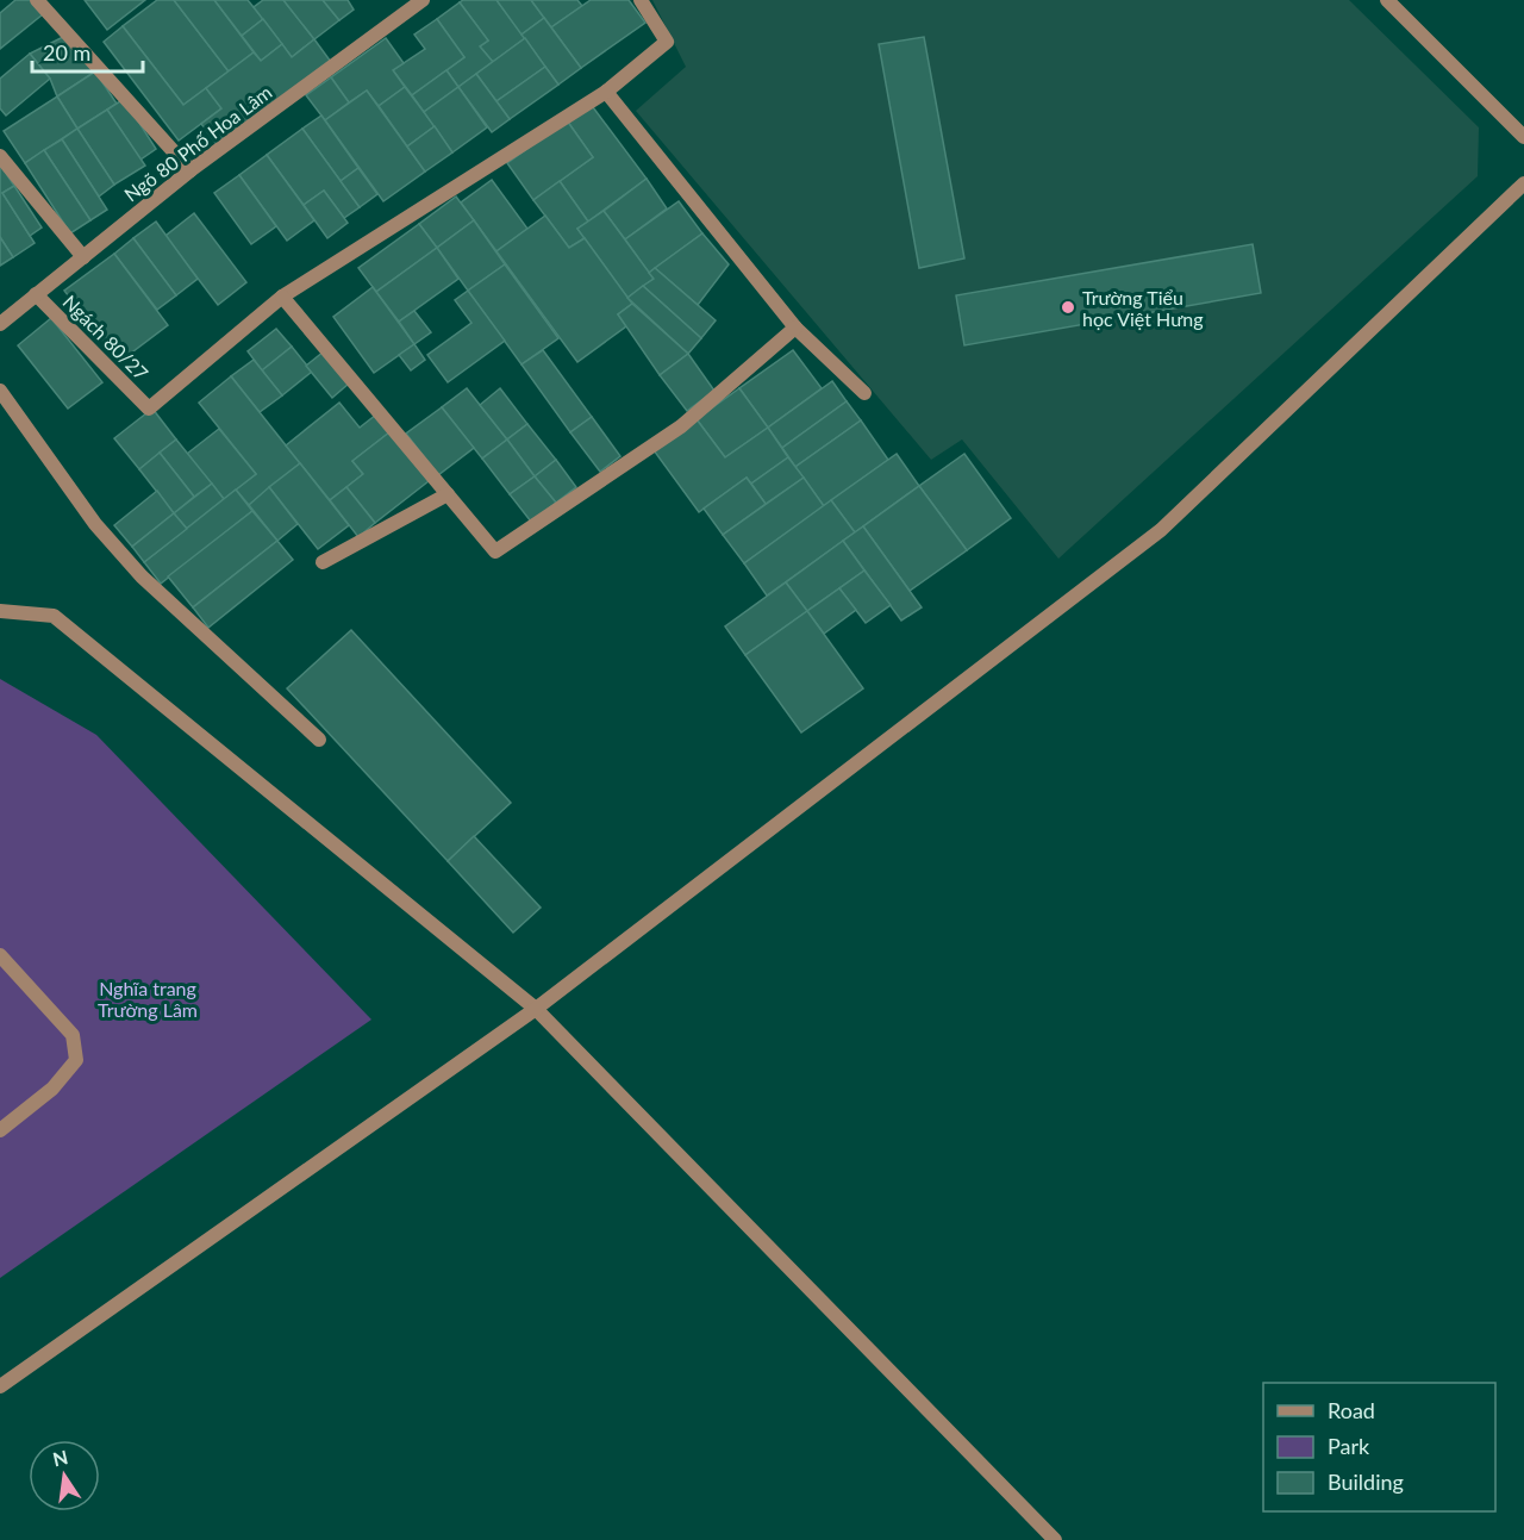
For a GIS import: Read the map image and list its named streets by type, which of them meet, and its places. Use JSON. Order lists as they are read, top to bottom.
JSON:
{
  "streets": {
    "street": ["Ngõ 80 Phố Hoa Lâm", "Ngách 80/27"]
  },
  "crossings": [
    ["Ngõ 80 Phố Hoa Lâm", "Ngách 80/27"]
  ],
  "parks": ["Nghĩa trang Trường Lâm"],
  "places": ["Trường Tiểu học Việt Hưng"],
  "legend": ["Road", "Park", "Building"],
  "scale_bar": "20 m",
  "north": "top"
}
